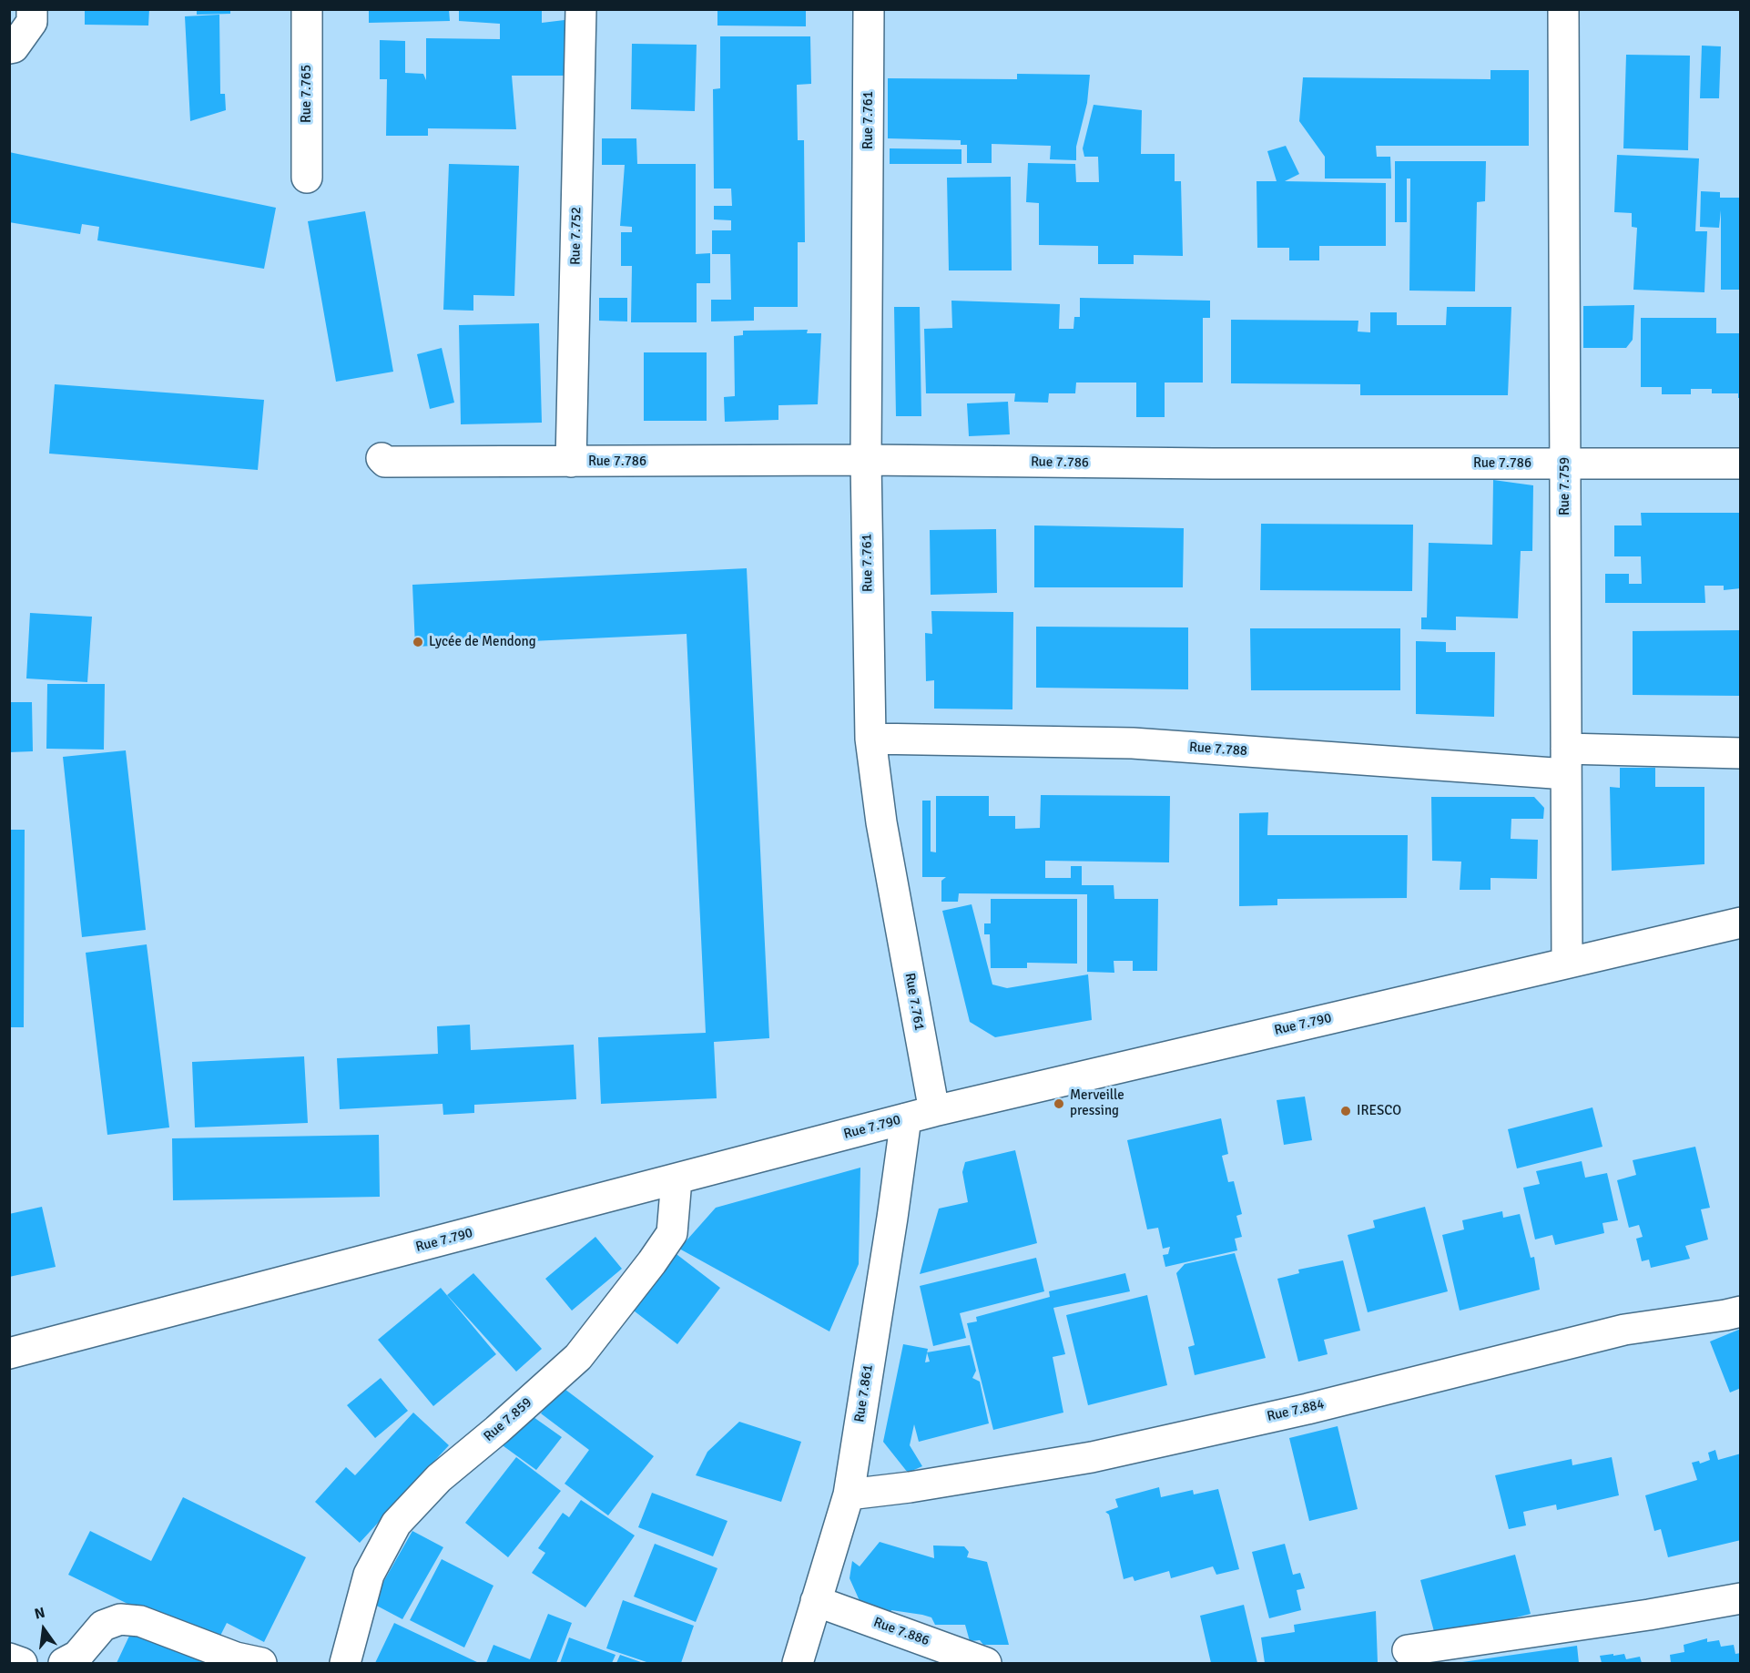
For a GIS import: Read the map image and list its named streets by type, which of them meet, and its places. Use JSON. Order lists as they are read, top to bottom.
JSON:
{
  "streets": {
    "street": [
      "Rue 7.765",
      "Rue 7.761",
      "Rue 7.752",
      "Rue 7.786",
      "Rue 7.759",
      "Rue 7.788",
      "Rue 7.790",
      "Rue 7.861",
      "Rue 7.884",
      "Rue 7.859",
      "Rue 7.886"
    ]
  },
  "crossings": [
    ["Rue 7.761", "Rue 7.786"],
    ["Rue 7.761", "Rue 7.788"],
    ["Rue 7.761", "Rue 7.790"],
    ["Rue 7.761", "Rue 7.861"],
    ["Rue 7.752", "Rue 7.786"],
    ["Rue 7.786", "Rue 7.759"],
    ["Rue 7.759", "Rue 7.788"],
    ["Rue 7.759", "Rue 7.790"],
    ["Rue 7.790", "Rue 7.861"],
    ["Rue 7.790", "Rue 7.859"],
    ["Rue 7.861", "Rue 7.884"],
    ["Rue 7.861", "Rue 7.886"]
  ],
  "places": ["Lycée de Mendong", "Merveille pressing", "IRESCO"],
  "north": "top"
}
